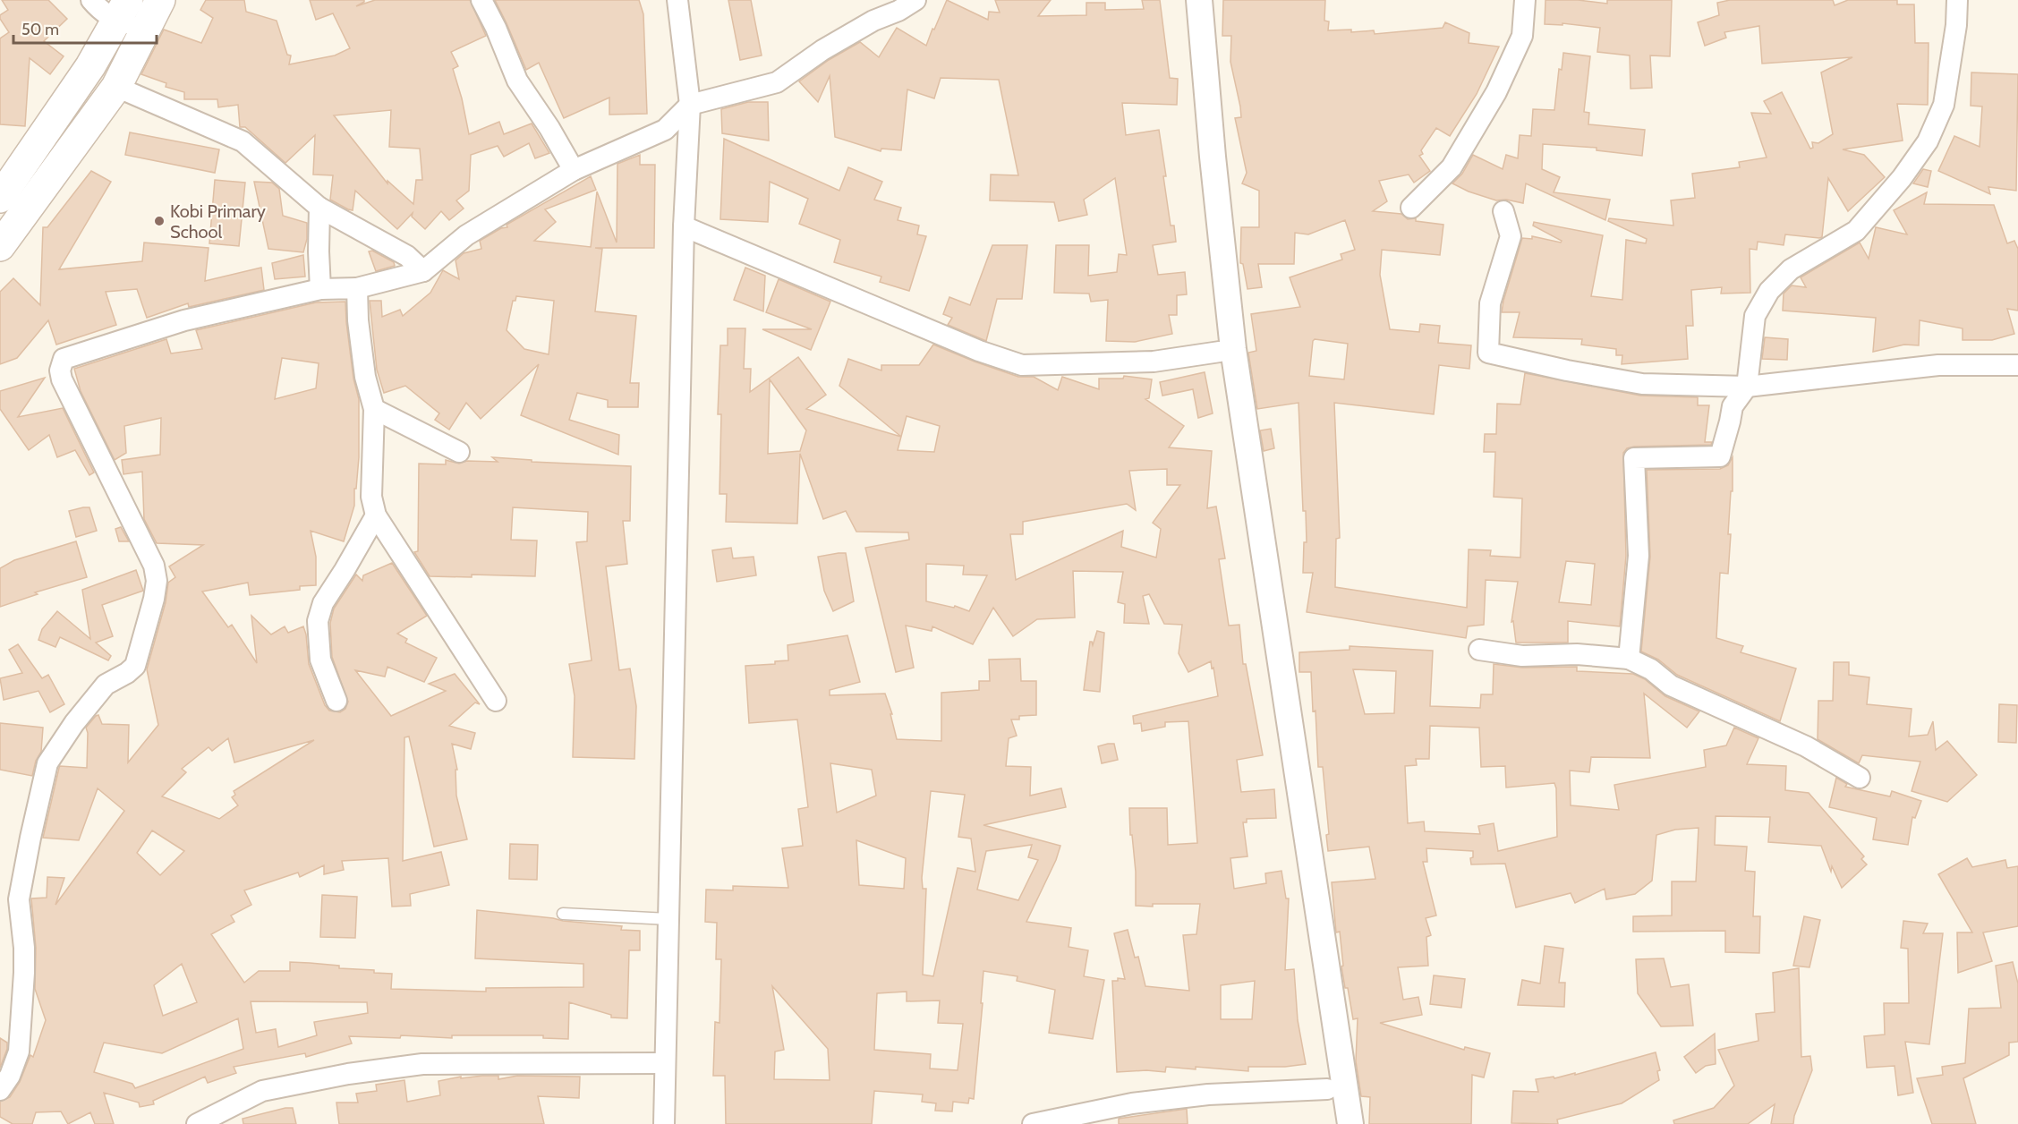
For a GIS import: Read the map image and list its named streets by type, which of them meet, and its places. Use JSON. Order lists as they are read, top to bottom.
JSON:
{
  "places": ["Kobi Primary School"],
  "scale_bar": "50 m"
}
